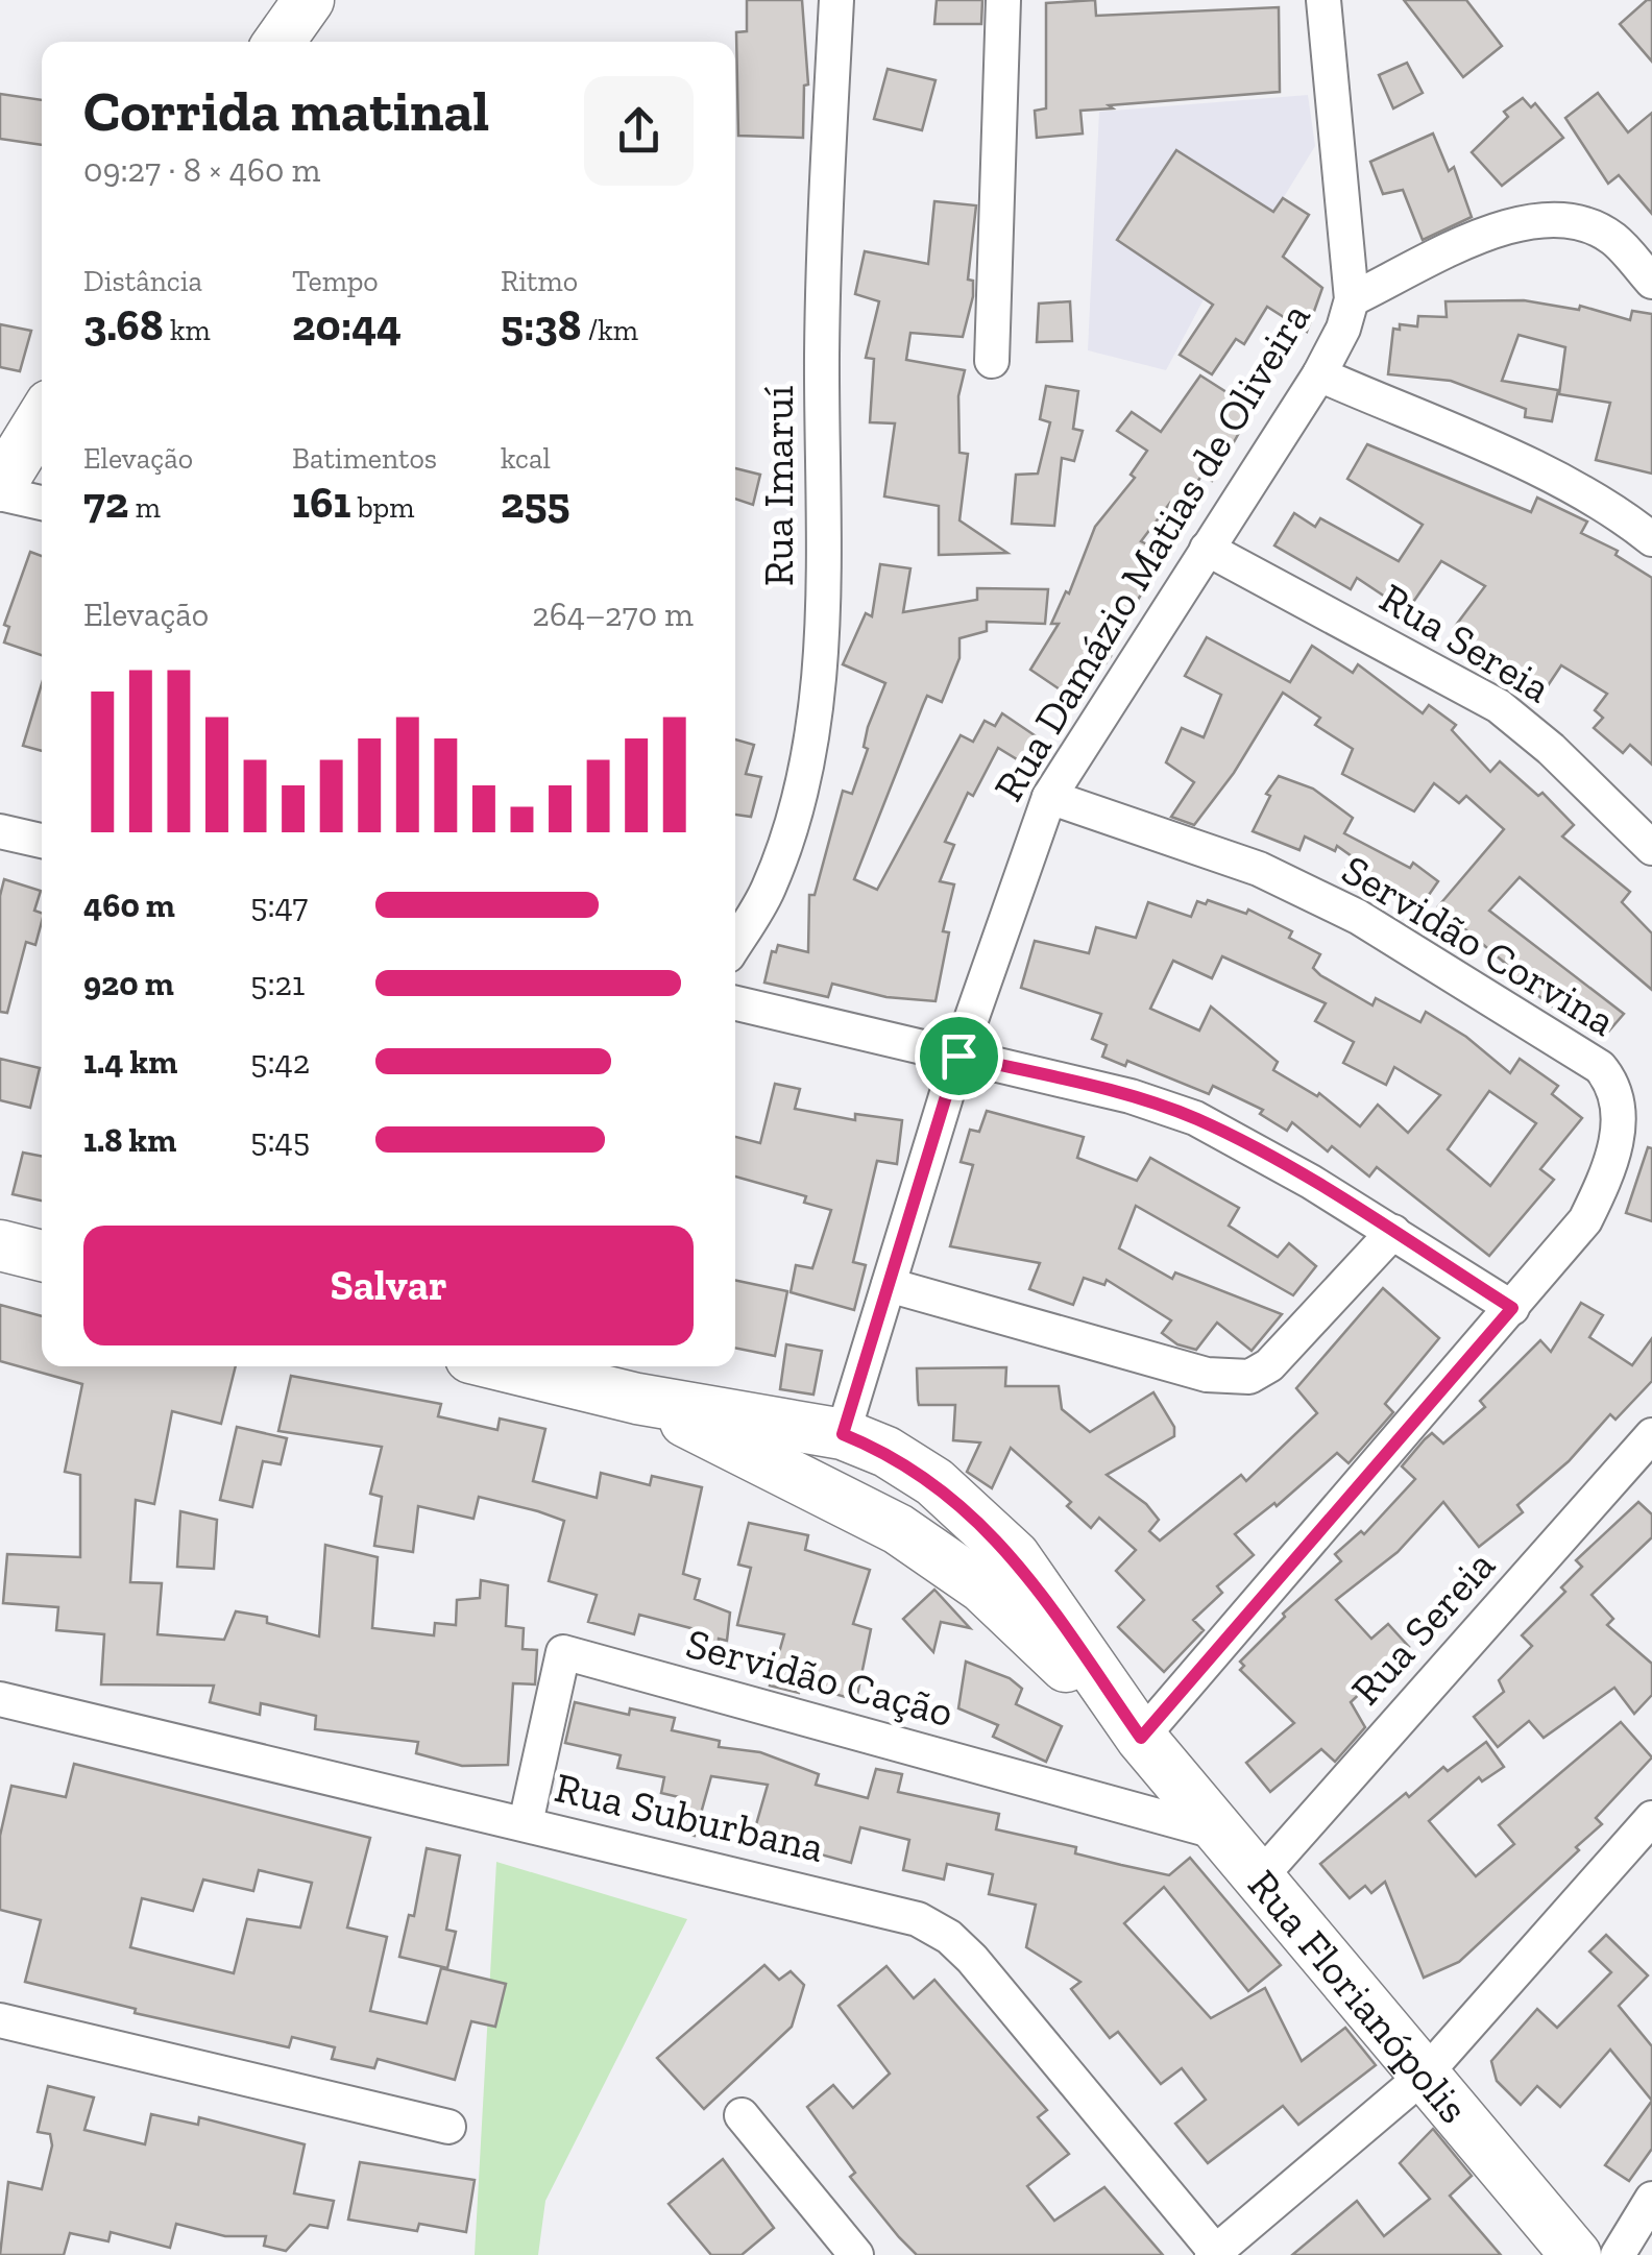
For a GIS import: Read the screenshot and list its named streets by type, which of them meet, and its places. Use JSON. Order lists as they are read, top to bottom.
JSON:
{
  "streets": {
    "street": [
      "Rua Imaruí",
      "Rua Damázio Matias de Oliveira",
      "Rua Sereia",
      "Servidão Corvina",
      "Servidão Cação",
      "Rua Suburbana",
      "Rua Florianópolis"
    ]
  },
  "crossings": [
    ["Rua Damázio Matias de Oliveira", "Rua Sereia"],
    ["Rua Damázio Matias de Oliveira", "Servidão Corvina"],
    ["Rua Damázio Matias de Oliveira", "Rua Florianópolis"],
    ["Rua Sereia", "Rua Florianópolis"],
    ["Servidão Corvina", "Rua Florianópolis"],
    ["Servidão Cação", "Rua Suburbana"],
    ["Servidão Cação", "Rua Florianópolis"]
  ],
  "page": {
    "heading": ["Corrida matinal", "09:27 · 8 × 460 m"],
    "stats": [
      ["Distância", "3.68 km"],
      ["Tempo", "20:44"],
      ["Ritmo", "5:38 /km"],
      ["Elevação", "72 m"],
      ["Batimentos", "161 bpm"],
      ["kcal", "255"]
    ],
    "chart": ["Elevação", "264–270 m"],
    "list": [
      {
        "name": "460 m",
        "note": "5:47"
      },
      {
        "name": "920 m",
        "note": "5:21"
      },
      {
        "name": "1.4 km",
        "note": "5:42"
      },
      {
        "name": "1.8 km",
        "note": "5:45"
      }
    ],
    "buttons": "Salvar"
  }
}
